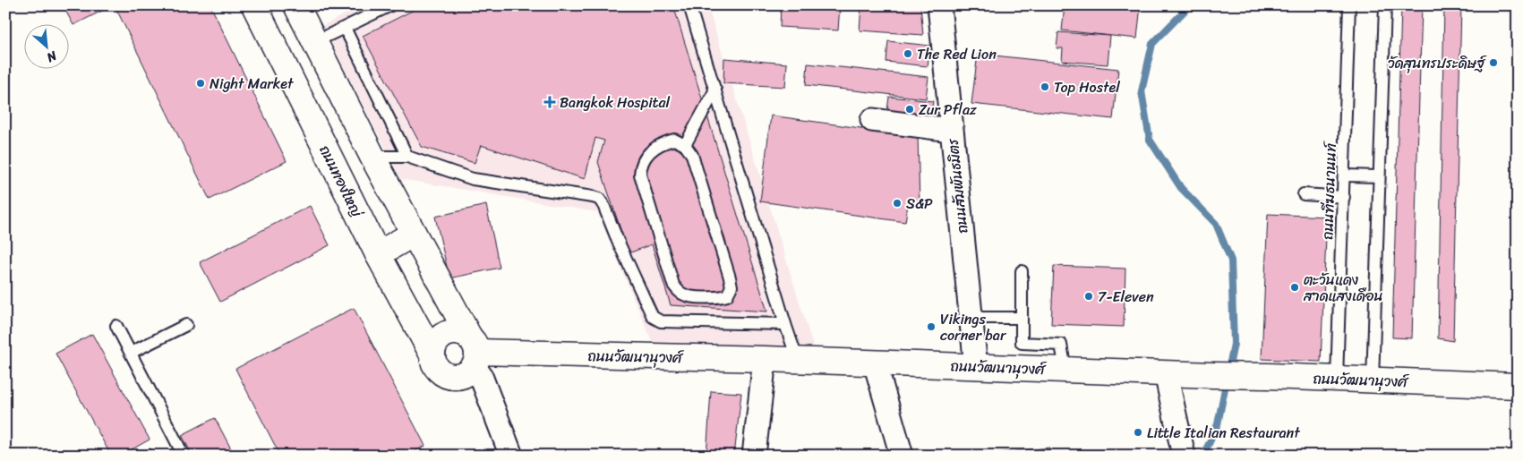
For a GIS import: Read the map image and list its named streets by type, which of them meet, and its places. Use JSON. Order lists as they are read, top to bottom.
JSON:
{
  "streets": {
    "street": ["ถนนทองใหญ่", "ถนนสัมพันธมิตร", "ถนนวัฒนานุวงศ์"],
    "lane": ["ถนนฑีฆธนานนท์"]
  },
  "crossings": [
    ["ถนนทองใหญ่", "ถนนวัฒนานุวงศ์"],
    ["ถนนสัมพันธมิตร", "ถนนวัฒนานุวงศ์"],
    ["ถนนฑีฆธนานนท์", "ถนนวัฒนานุวงศ์"]
  ],
  "places": {
    "other": [
      "The Red Lion",
      "วัดสุนทรประดิษฐ์",
      "Night Market",
      "Top Hostel",
      "Zur Pflaz",
      "S&P",
      "ตะวันแดง สาดแสงเดือน",
      "7-Eleven",
      "Vikings corner bar",
      "Little Italian Restaurant"
    ],
    "health": ["Bangkok Hospital"]
  },
  "north": "bottom right"
}
